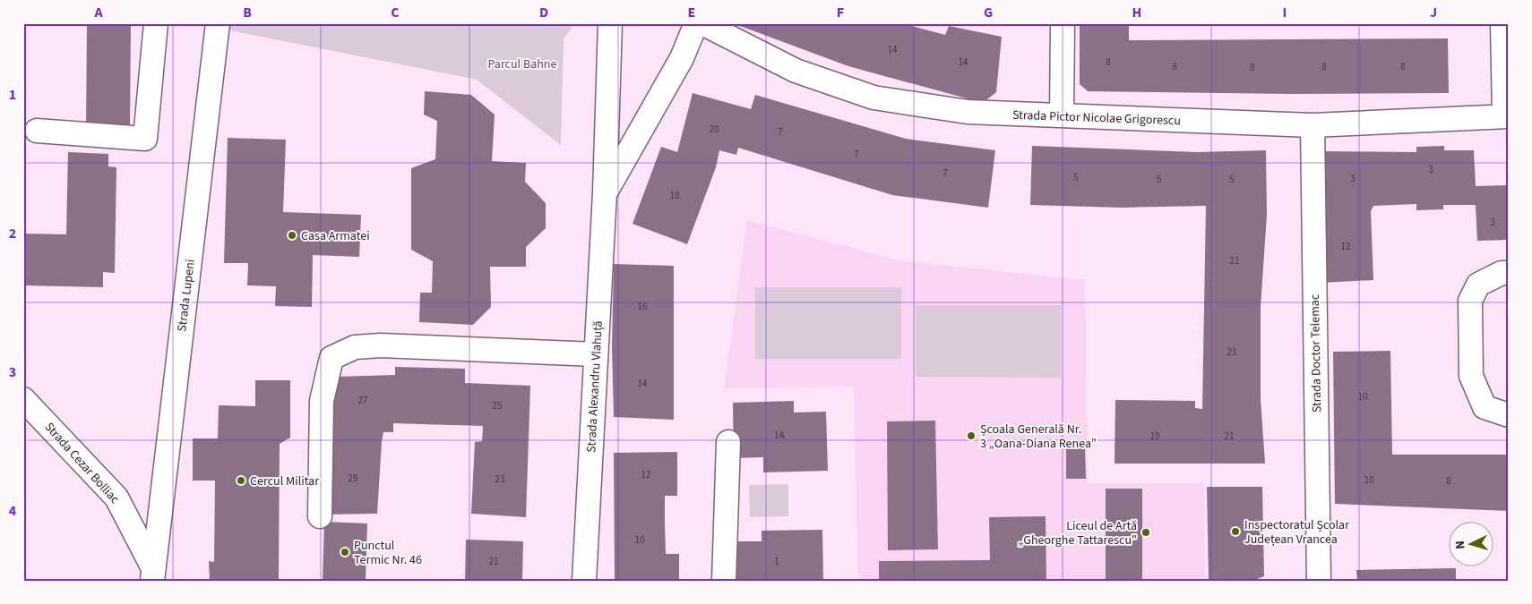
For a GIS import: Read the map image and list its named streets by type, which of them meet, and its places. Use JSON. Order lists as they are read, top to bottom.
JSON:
{
  "streets": {
    "street": [
      "Strada Pictor Nicolae Grigorescu",
      "Strada Lupeni",
      "Strada Doctor Telemac",
      "Strada Alexandru Vlahuță",
      "Strada Cezar Bolliac"
    ]
  },
  "crossings": [
    ["Strada Pictor Nicolae Grigorescu", "Strada Doctor Telemac"],
    ["Strada Lupeni", "Strada Cezar Bolliac"]
  ],
  "parks": ["Parcul Bahne"],
  "places": [
    "Casa Armatei",
    "Școala Generală Nr. 3 „Oana-Diana Renea\"",
    "Cercul Militar",
    "Inspectoratul Școlar Județean Vrancea",
    "Liceul de Artă „Gheorghe Tattarescu\"",
    "Punctul Termic Nr. 46"
  ],
  "house_numbers": [
    "14",
    "14",
    "8",
    "8",
    "8",
    "8",
    "8",
    "20",
    "7",
    "7",
    "3",
    "7",
    "5",
    "3",
    "5",
    "5",
    "18",
    "3",
    "12",
    "21",
    "16",
    "21",
    "14",
    "10",
    "27",
    "25",
    "1A",
    "19",
    "21",
    "12",
    "29",
    "23",
    "10",
    "8",
    "10",
    "21",
    "1"
  ],
  "north": "left",
  "grid": {
    "columns": [
      "A",
      "B",
      "C",
      "D",
      "E",
      "F",
      "G",
      "H",
      "I",
      "J"
    ],
    "rows": [
      "1",
      "2",
      "3",
      "4"
    ]
  }
}
